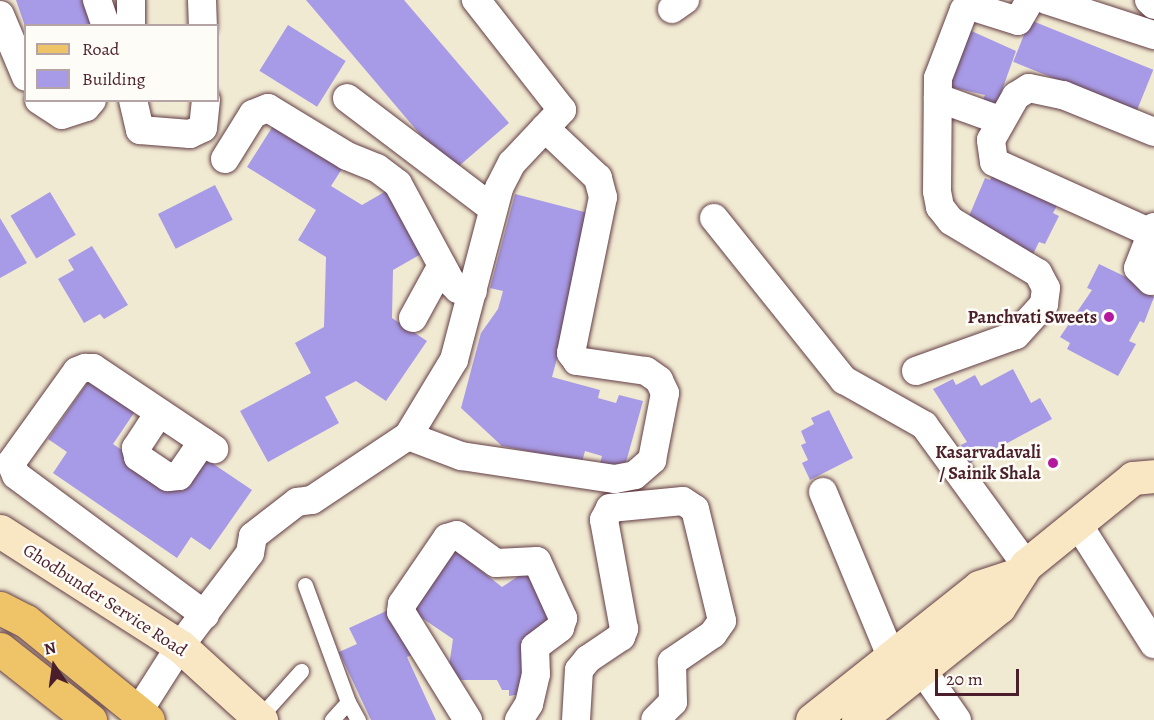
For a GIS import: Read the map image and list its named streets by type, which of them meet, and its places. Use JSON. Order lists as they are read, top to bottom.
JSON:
{
  "streets": {
    "street": ["Ghodbunder Service Road"]
  },
  "places": ["Panchvati Sweets", "Kasarvadavali / Sainik Shala"],
  "legend": ["Road", "Building"],
  "scale_bar": "20 m",
  "north": "top"
}
